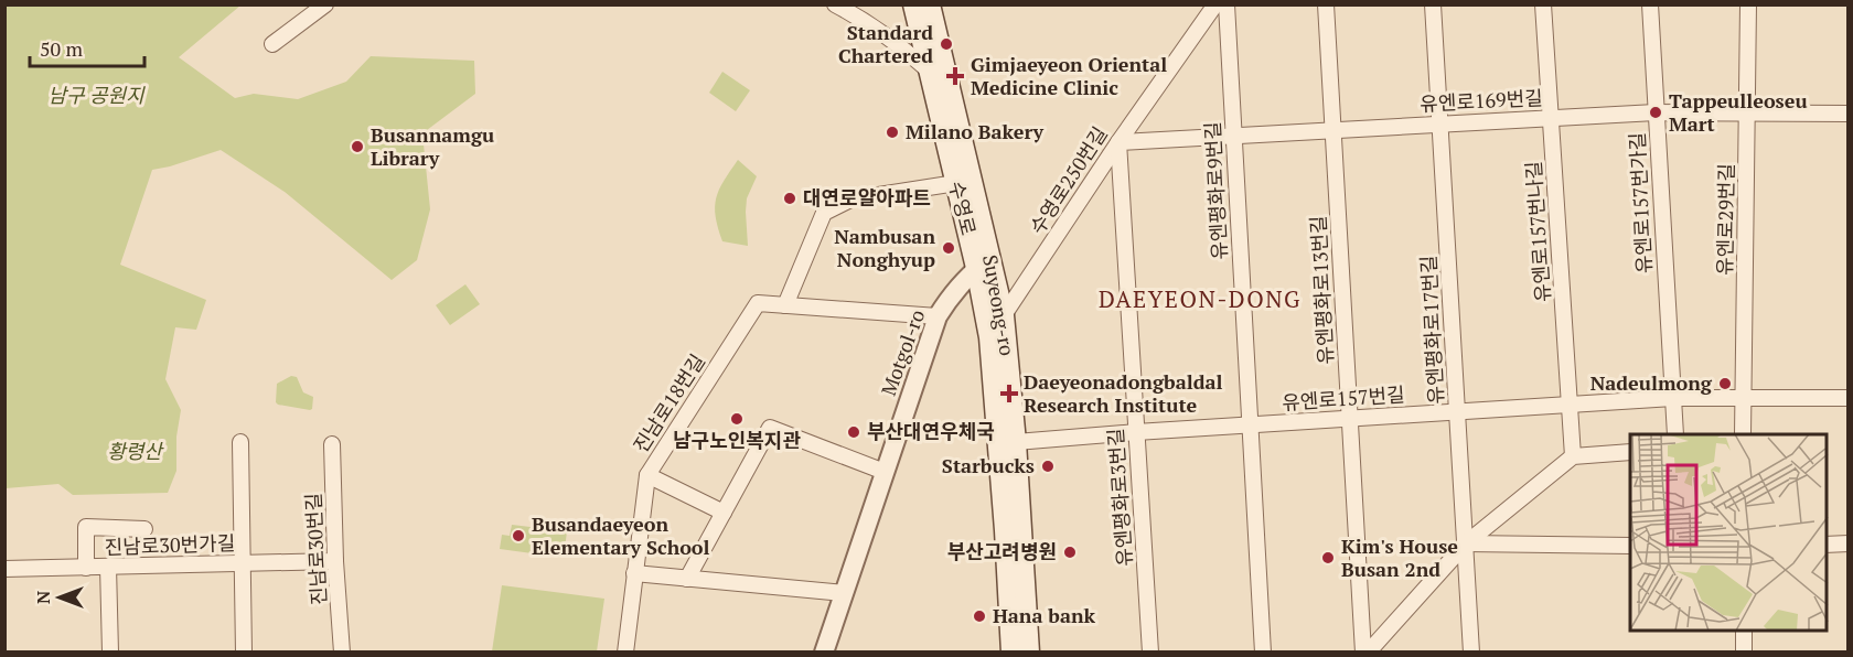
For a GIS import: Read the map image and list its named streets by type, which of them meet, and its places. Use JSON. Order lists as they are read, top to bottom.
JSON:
{
  "streets": {
    "main road": ["수영로", "Suyeong-ro"],
    "street": [
      "유엔로169번길",
      "수영로250번길",
      "유엔평화로9번길",
      "유엔로157번가길",
      "유엔로29번길",
      "유엔로157번나길",
      "유엔평화로13번길",
      "유엔평화로17번길",
      "Motgol-ro",
      "유엔로157번길",
      "진남로18번길",
      "유엔평화로3번길",
      "진남로30번가길",
      "진남로30번길"
    ]
  },
  "crossings": [
    ["유엔로169번길", "수영로250번길"],
    ["유엔로169번길", "유엔평화로9번길"],
    ["유엔로169번길", "유엔로157번가길"],
    ["유엔로169번길", "유엔로29번길"],
    ["유엔로169번길", "유엔로157번나길"],
    ["유엔로169번길", "유엔평화로13번길"],
    ["유엔로169번길", "유엔평화로17번길"],
    ["유엔로169번길", "유엔평화로3번길"],
    ["수영로250번길", "Suyeong-ro"],
    ["수영로250번길", "유엔평화로3번길"],
    ["유엔평화로9번길", "유엔로157번길"],
    ["유엔로157번가길", "유엔로157번길"],
    ["수영로", "Suyeong-ro"],
    ["수영로", "Motgol-ro"],
    ["유엔로29번길", "유엔로157번길"],
    ["유엔로157번나길", "유엔로157번길"],
    ["유엔평화로13번길", "유엔로157번길"],
    ["Suyeong-ro", "Motgol-ro"],
    ["Suyeong-ro", "유엔로157번길"],
    ["유엔평화로17번길", "유엔로157번길"],
    ["유엔로157번길", "유엔평화로3번길"],
    ["진남로30번가길", "진남로30번길"]
  ],
  "districts": ["DAEYEON-DONG"],
  "parks": ["남구 공원지", "황령산"],
  "places": {
    "other": [
      "Standard Chartered",
      "Tappeulleoseu Mart",
      "Milano Bakery",
      "Busannamgu Library",
      "대연로얄아파트",
      "Nambusan Nonghyup",
      "Nadeulmong",
      "남구노인복지관",
      "부산대연우체국",
      "Starbucks",
      "Busandaeyeon Elementary School",
      "부산고려병원",
      "Kim's House Busan 2nd",
      "Hana bank"
    ],
    "health": ["Gimjaeyeon Oriental Medicine Clinic", "Daeyeonadongbaldal Research Institute"]
  },
  "scale_bar": "50 m",
  "north": "left"
}
